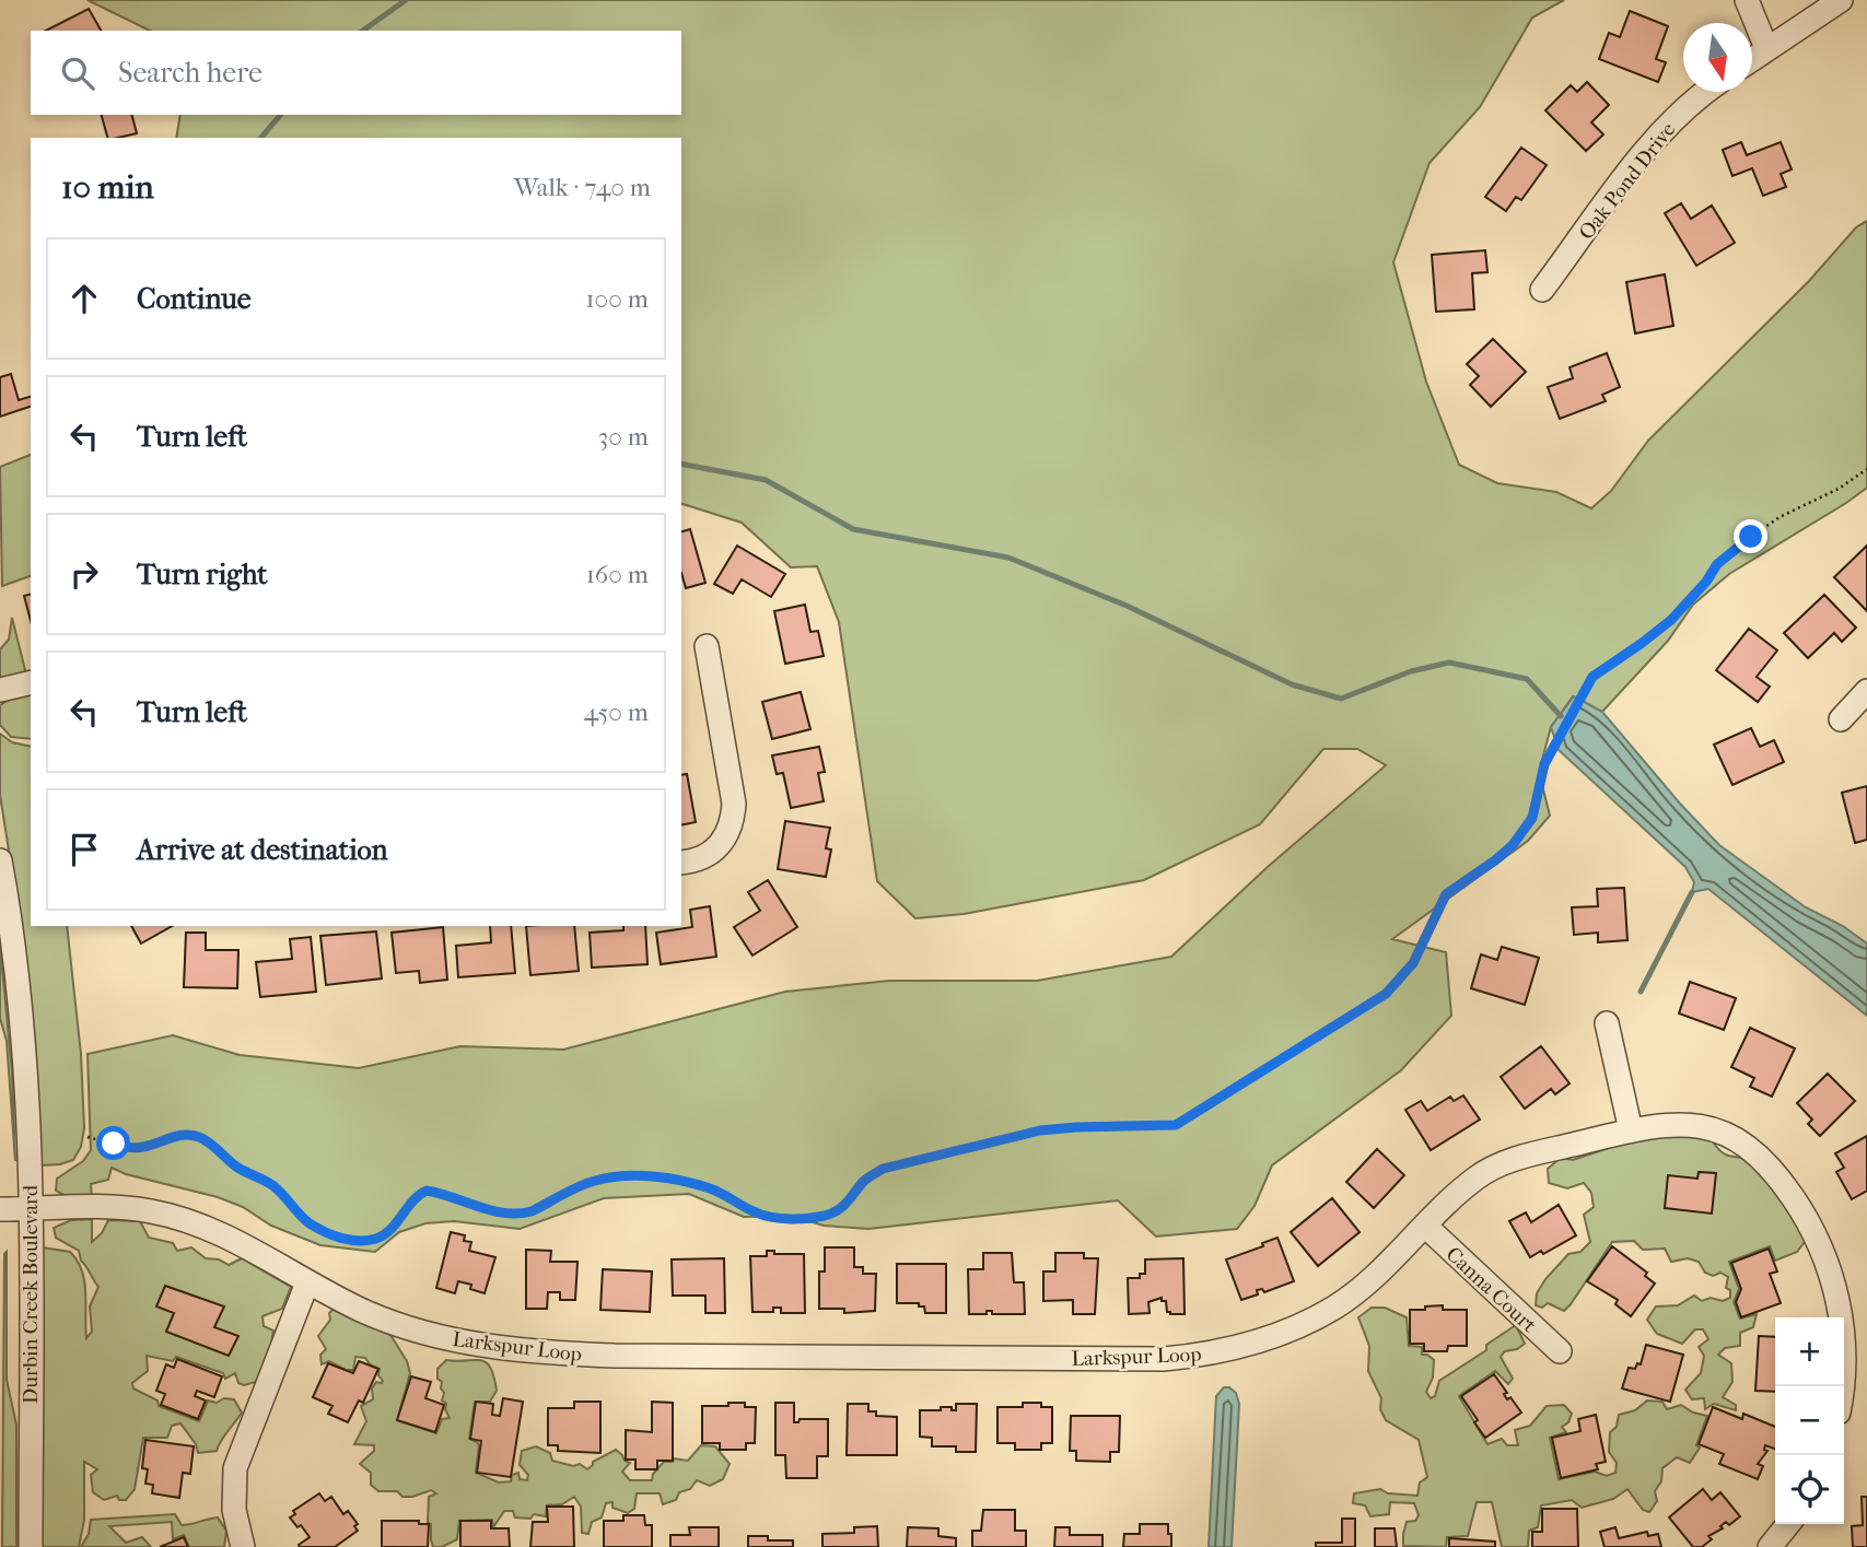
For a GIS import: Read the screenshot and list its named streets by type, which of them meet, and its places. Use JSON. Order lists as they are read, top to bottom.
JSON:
{
  "streets": {
    "street": [
      "Oak Pond Drive",
      "Canna Court",
      "Durbin Creek Boulevard",
      "Larkspur Loop"
    ]
  },
  "crossings": [
    ["Canna Court", "Larkspur Loop"],
    ["Durbin Creek Boulevard", "Larkspur Loop"]
  ],
  "north": "bottom",
  "page": {
    "search": "Search here",
    "heading": ["10 min", "Walk · 740 m"],
    "list": [
      ["Continue", "100 m"],
      ["Turn left", "30 m"],
      ["Turn right", "160 m"],
      ["Turn left", "450 m"],
      "Arrive at destination"
    ],
    "map_buttons": ["+", "−"]
  }
}
